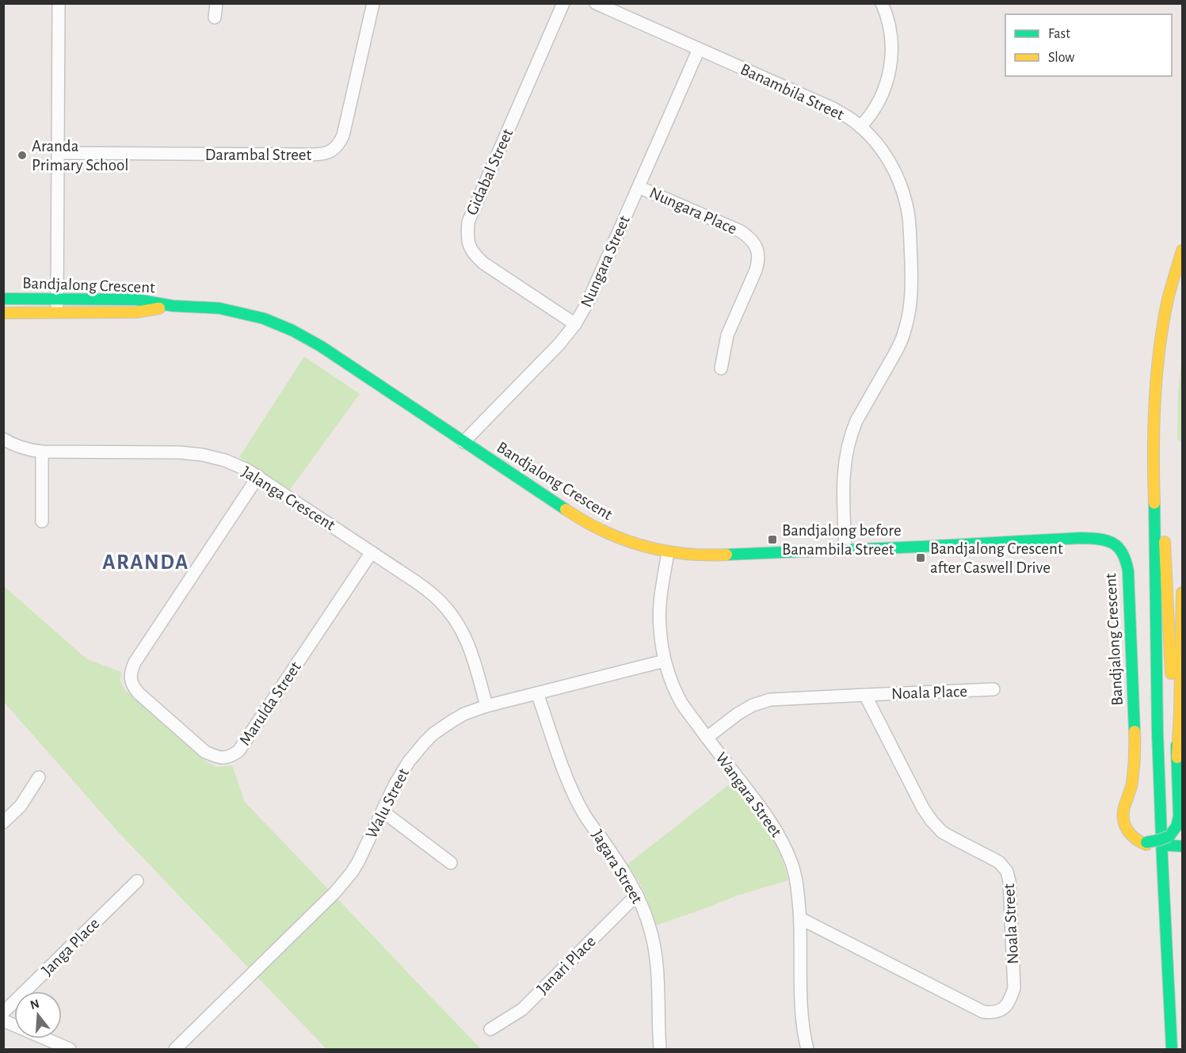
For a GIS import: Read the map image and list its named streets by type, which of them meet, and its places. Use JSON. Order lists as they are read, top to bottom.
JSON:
{
  "streets": {
    "main road": ["Bandjalong Crescent"],
    "street": [
      "Banambila Street",
      "Darambal Street",
      "Gidabal Street",
      "Nungara Place",
      "Nungara Street",
      "Jalanga Crescent",
      "Noala Place",
      "Marulda Street",
      "Wangara Street",
      "Walu Street",
      "Jagara Street",
      "Noala Street",
      "Janga Place",
      "Janari Place"
    ]
  },
  "crossings": [
    ["Banambila Street", "Nungara Street"],
    ["Banambila Street", "Bandjalong Crescent"],
    ["Gidabal Street", "Nungara Street"],
    ["Nungara Place", "Nungara Street"],
    ["Nungara Street", "Bandjalong Crescent"],
    ["Bandjalong Crescent", "Wangara Street"],
    ["Jalanga Crescent", "Marulda Street"],
    ["Jalanga Crescent", "Walu Street"],
    ["Noala Place", "Noala Street"],
    ["Wangara Street", "Walu Street"],
    ["Wangara Street", "Noala Street"],
    ["Walu Street", "Jagara Street"],
    ["Jagara Street", "Janari Place"]
  ],
  "districts": ["ARANDA"],
  "places": {
    "other": ["Aranda Primary School"],
    "transit": ["Bandjalong before Banambila Street", "Bandjalong Crescent after Caswell Drive"]
  },
  "legend": ["Fast", "Slow"],
  "north": "top"
}
